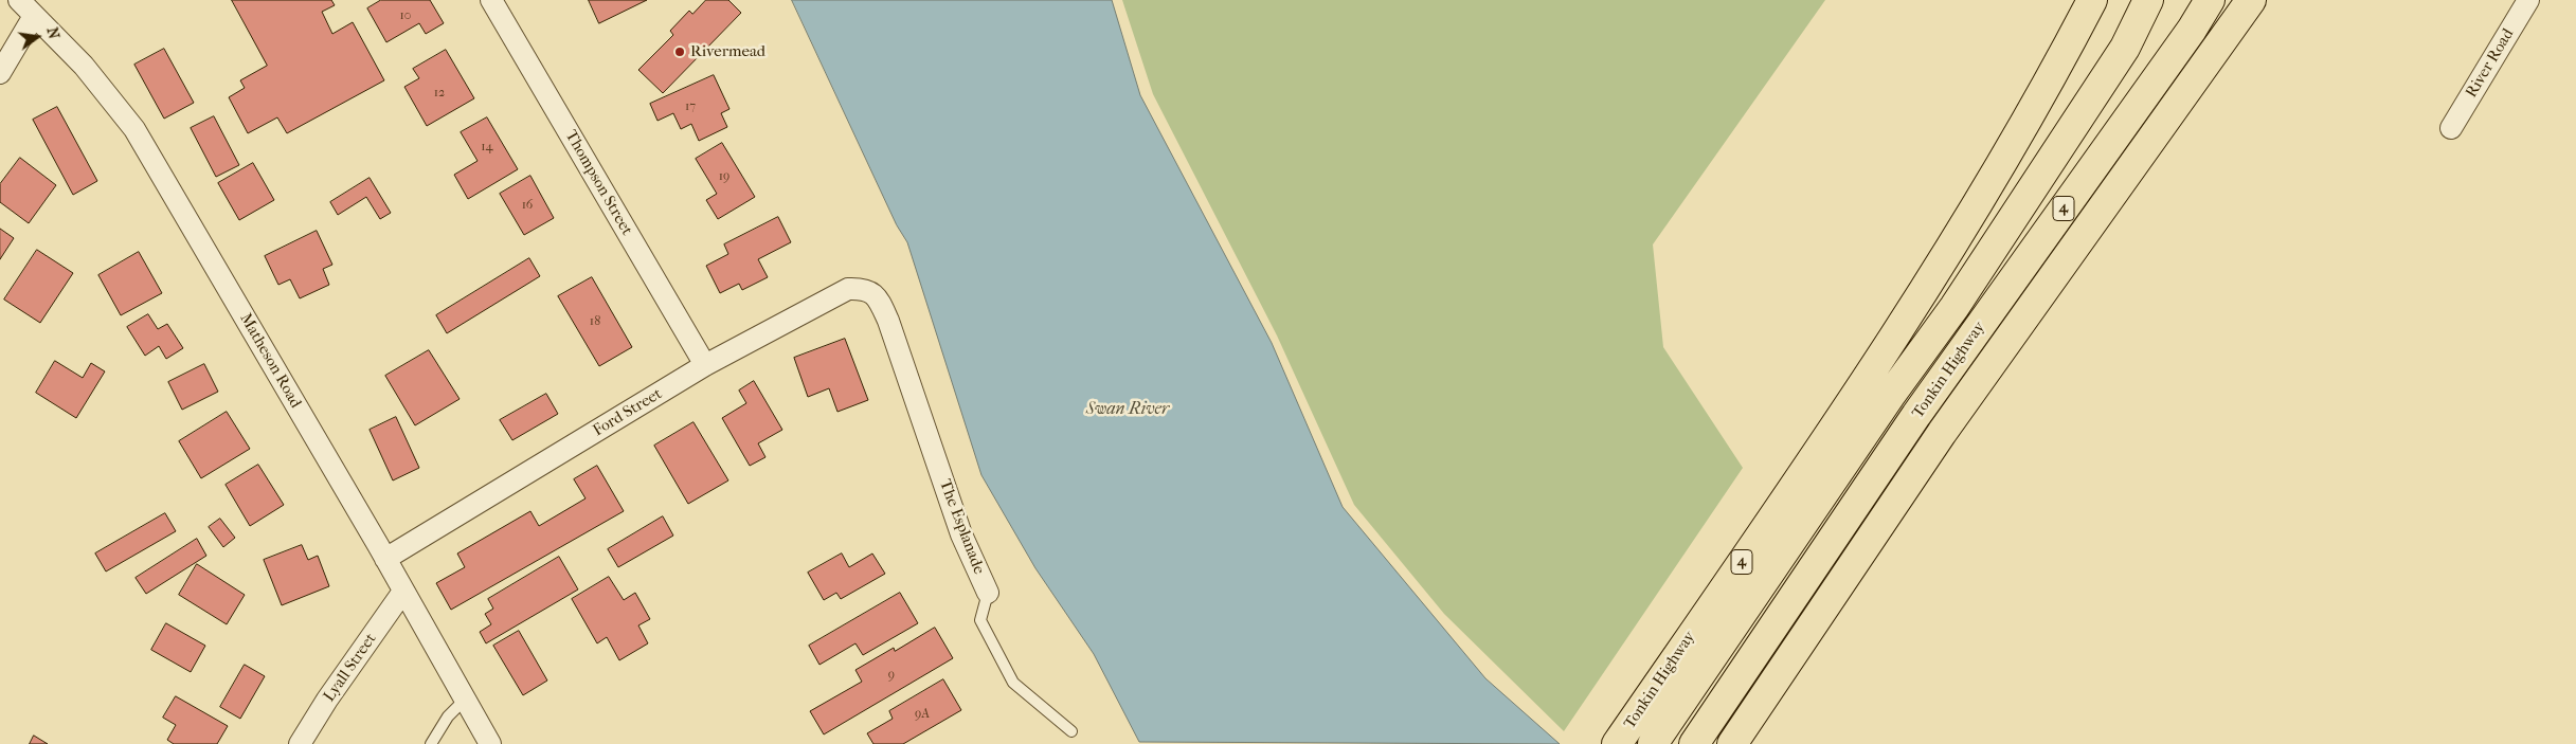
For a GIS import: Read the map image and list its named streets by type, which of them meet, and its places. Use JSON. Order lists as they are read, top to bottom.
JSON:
{
  "streets": {
    "highway": ["4", "Tonkin Highway"],
    "street": [
      "River Road",
      "Thompson Street",
      "Matheson Road",
      "Ford Street",
      "The Esplanade",
      "Lyall Street"
    ]
  },
  "crossings": [
    ["Thompson Street", "Ford Street"],
    ["Matheson Road", "Ford Street"],
    ["Matheson Road", "Lyall Street"],
    ["Ford Street", "The Esplanade"]
  ],
  "water": ["Swan River"],
  "places": ["Rivermead"],
  "house_numbers": [
    "10",
    "12",
    "17",
    "14",
    "19",
    "16",
    "18",
    "9",
    "9A"
  ],
  "north": "right"
}
